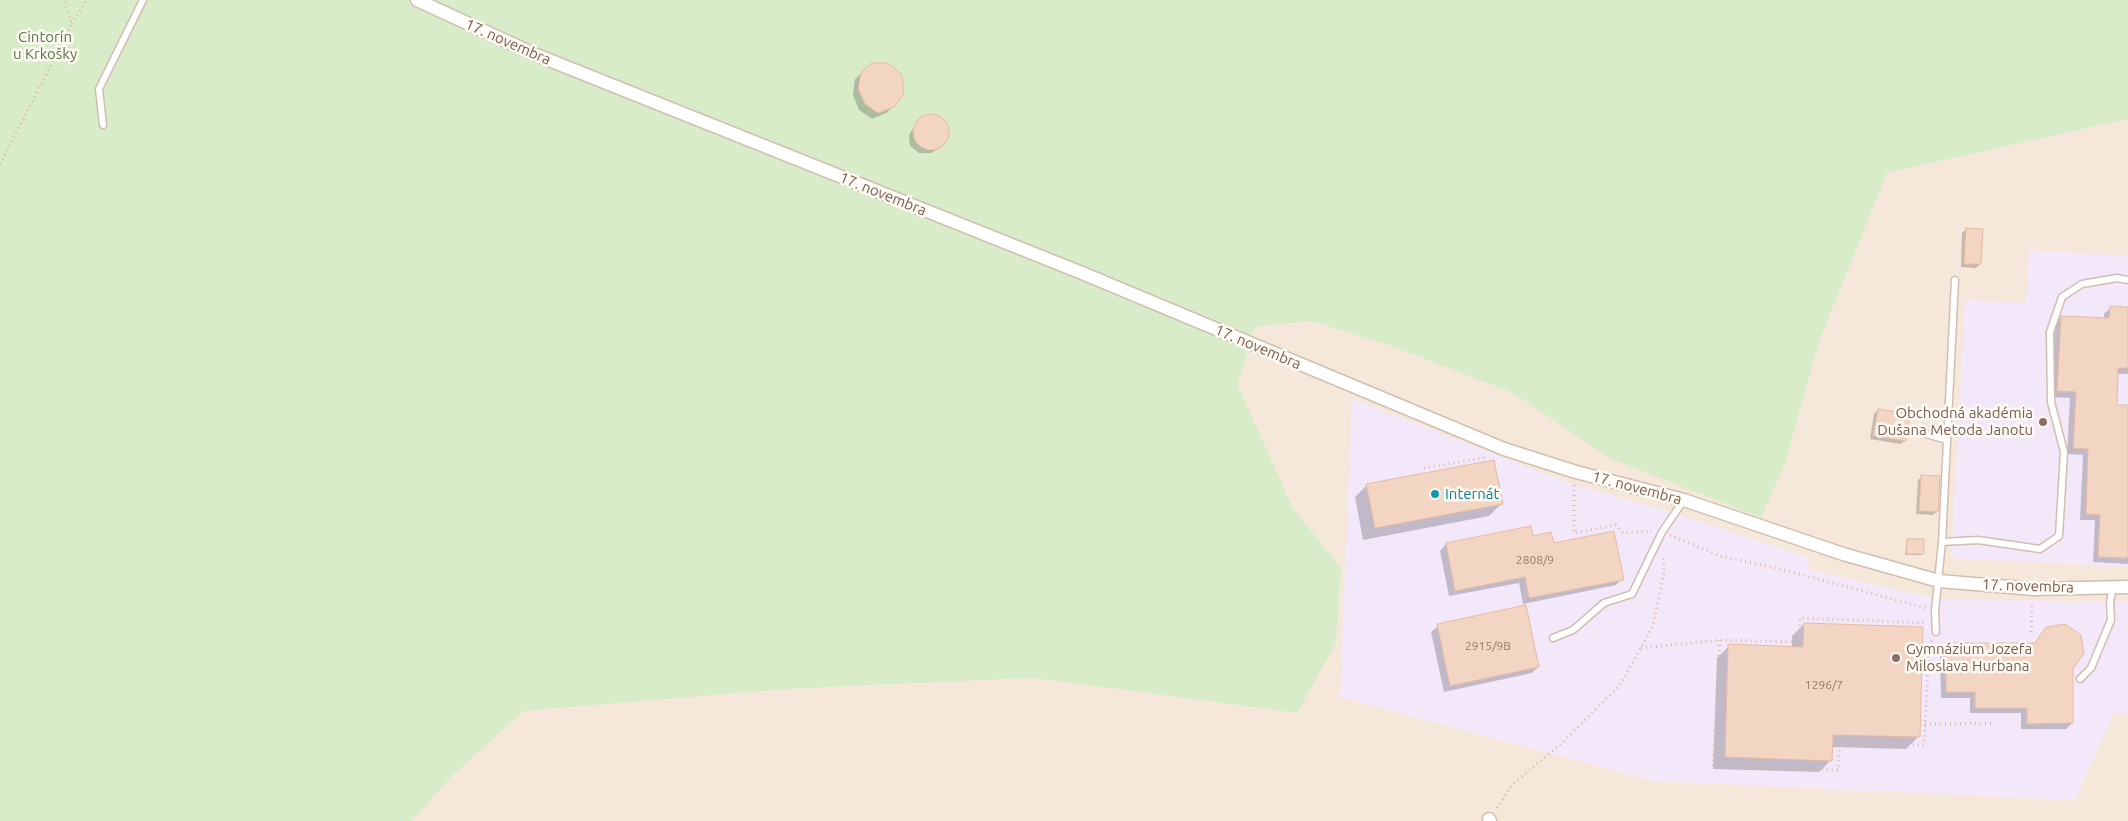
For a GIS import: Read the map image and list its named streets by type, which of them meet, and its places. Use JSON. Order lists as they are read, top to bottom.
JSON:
{
  "streets": {
    "street": ["17. novembra"]
  },
  "parks": ["Cintorín u Krkošky"],
  "places": ["Obchodná akadémia Dušana Metoda Janotu", "Internát", "Gymnázium Jozefa Miloslava Hurbana"],
  "house_numbers": ["2808/9", "2915/9B", "1296/7"]
}
